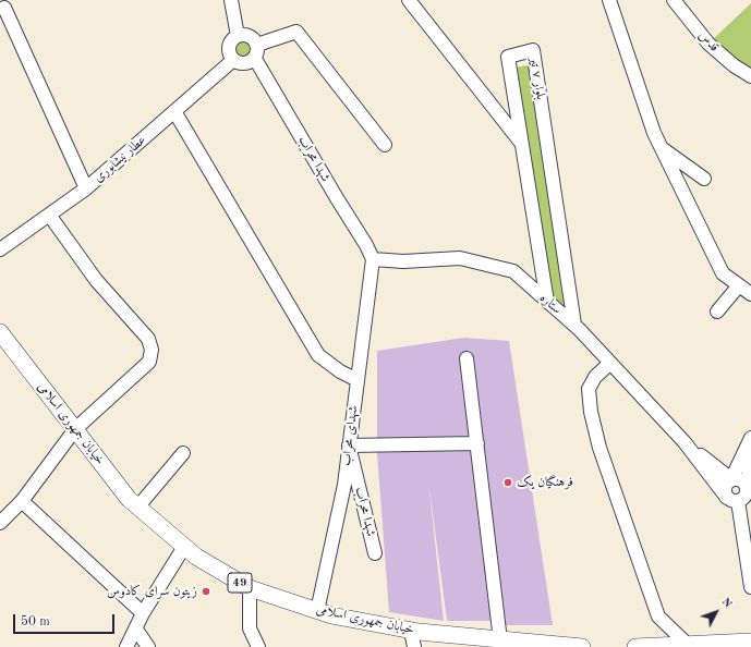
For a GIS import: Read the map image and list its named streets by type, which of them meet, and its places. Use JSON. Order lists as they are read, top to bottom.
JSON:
{
  "streets": {
    "main road": ["خیابان جمهوری اسلامی", "49"],
    "street": [
      "قدس",
      "بلوار ۷ تیر",
      "عطار نیشابوری",
      "شهدا محراب",
      "ستاره",
      "شهدای محراب"
    ]
  },
  "crossings": [
    ["بلوار ۷ تیر", "ستاره"],
    ["عطار نیشابوری", "شهدا محراب"],
    ["شهدا محراب", "ستاره"],
    ["شهدا محراب", "شهدای محراب"],
    ["ستاره", "شهدای محراب"],
    ["خیابان جمهوری اسلامی", "شهدای محراب"]
  ],
  "places": ["فرهنگیان یک", "زیتون سرای کادوس"],
  "scale_bar": "50 m",
  "north": "top right"
}
